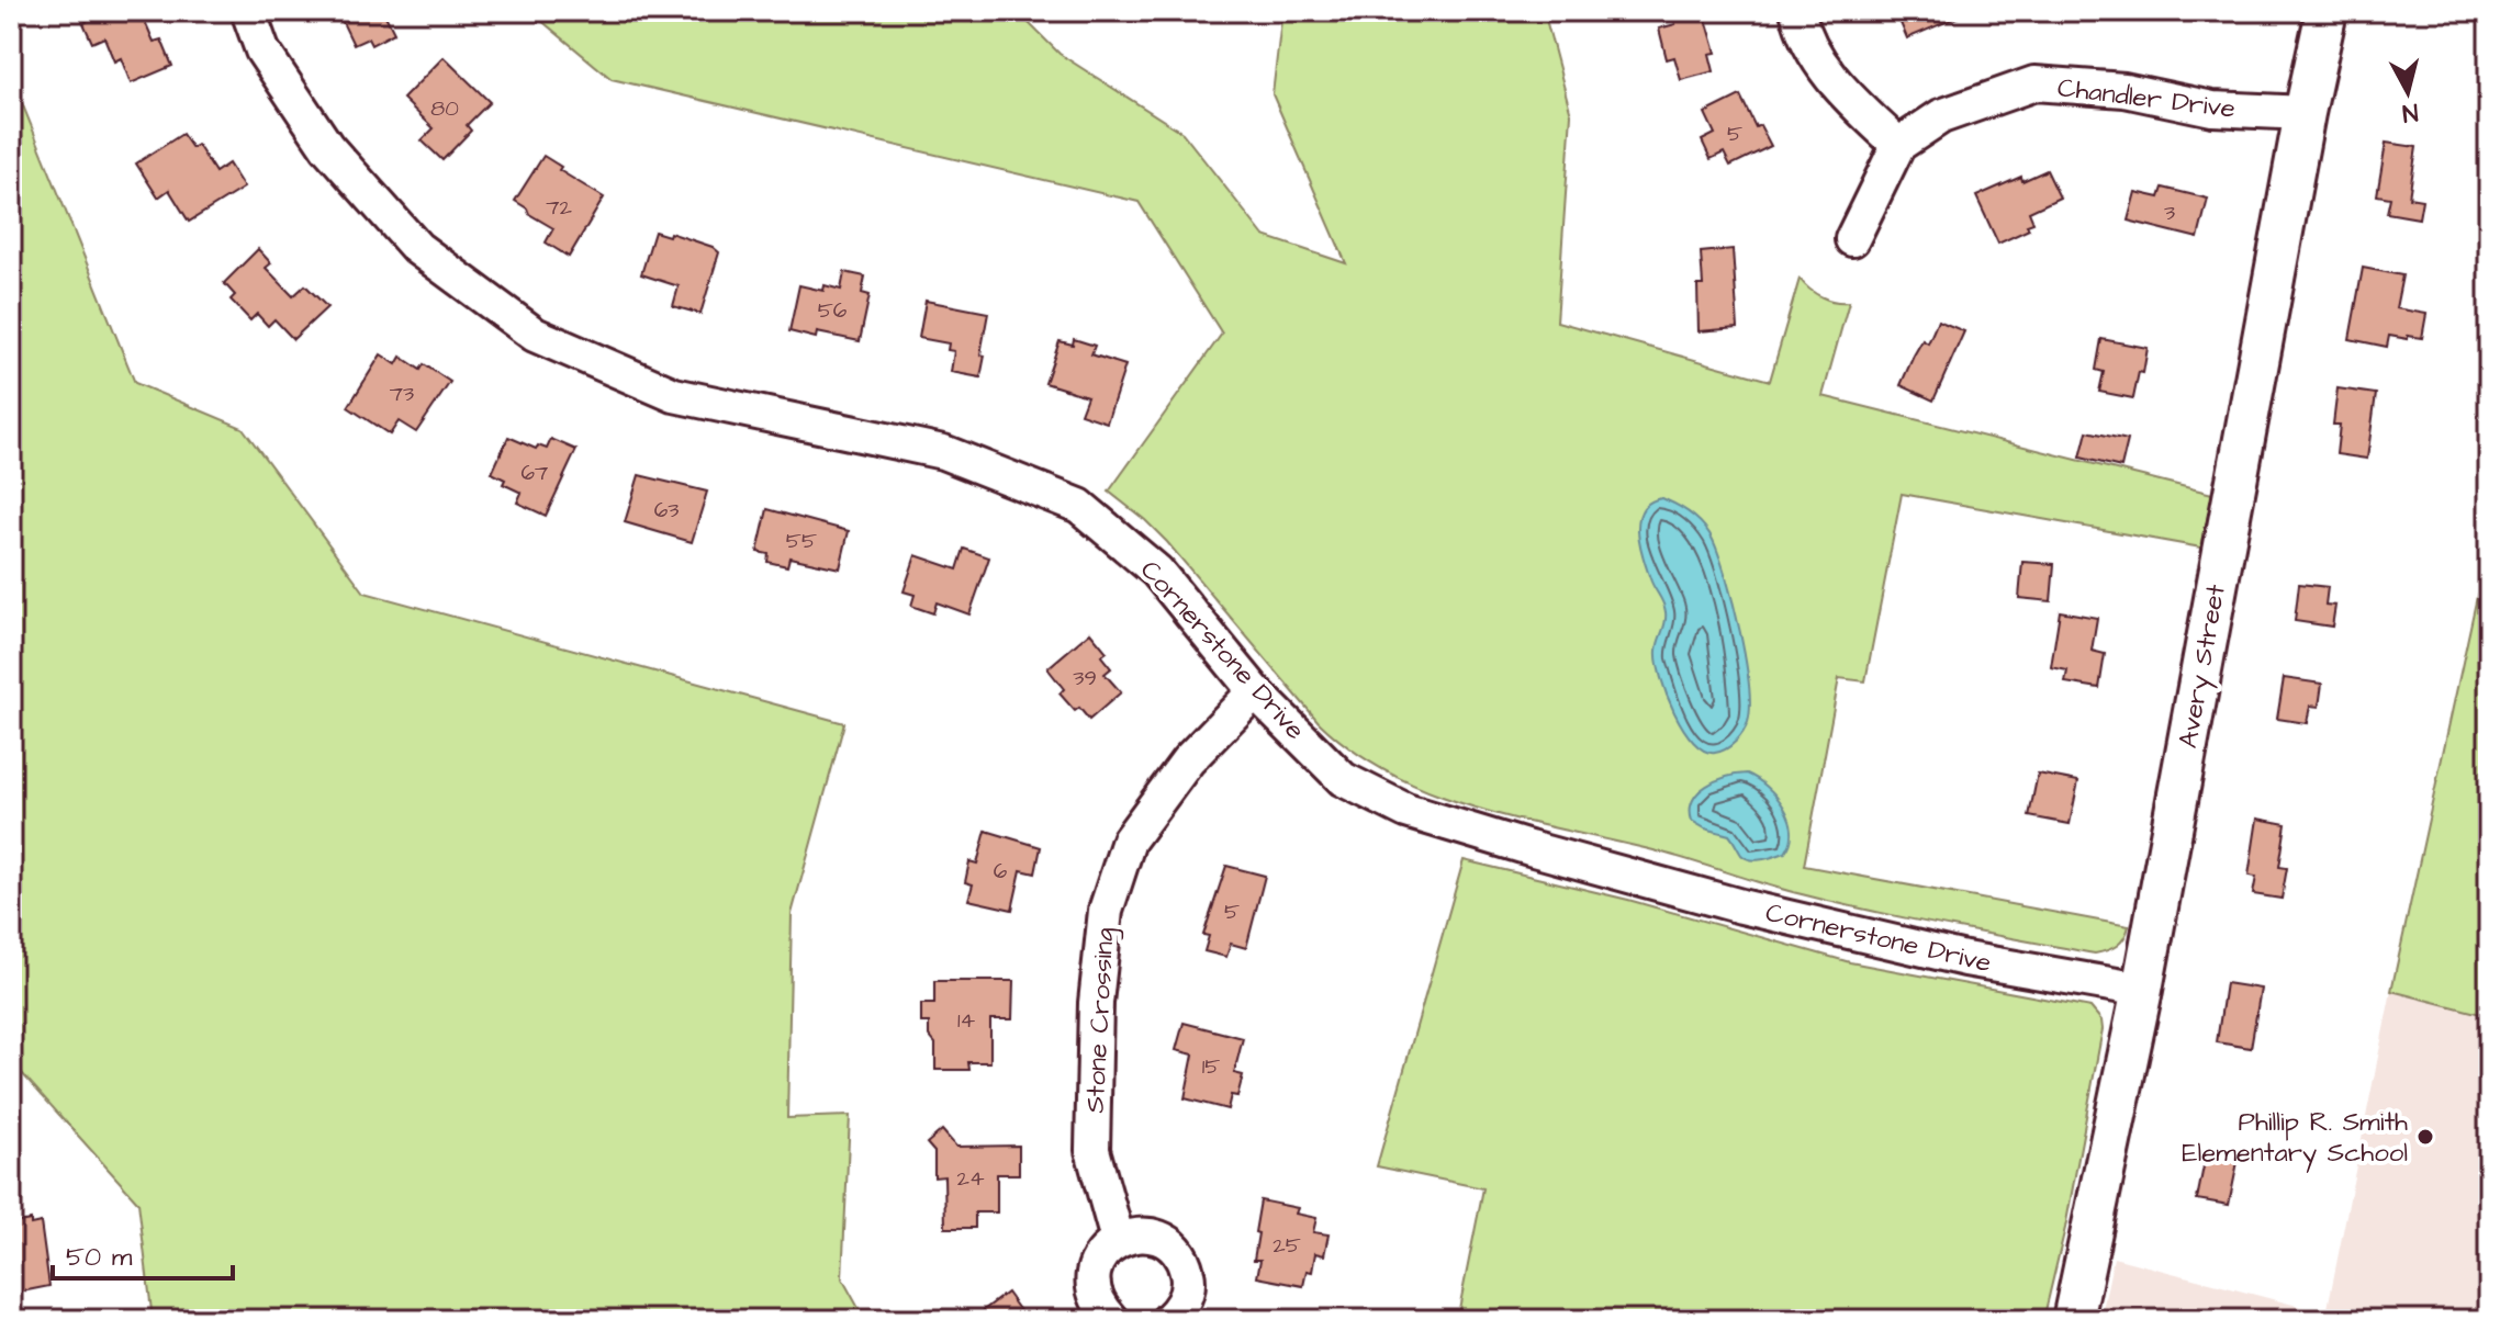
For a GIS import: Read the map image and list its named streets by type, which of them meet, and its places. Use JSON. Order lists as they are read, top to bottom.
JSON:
{
  "streets": {
    "main road": ["Avery Street"],
    "street": ["Chandler Drive", "Cornerstone Drive", "Stone Crossing"]
  },
  "crossings": [
    ["Chandler Drive", "Avery Street"],
    ["Cornerstone Drive", "Avery Street"],
    ["Cornerstone Drive", "Stone Crossing"]
  ],
  "places": ["Phillip R. Smith Elementary School"],
  "house_numbers": [
    "80",
    "5",
    "72",
    "3",
    "56",
    "73",
    "67",
    "63",
    "55",
    "39",
    "6",
    "5",
    "14",
    "15",
    "24",
    "25"
  ],
  "scale_bar": "50 m",
  "north": "bottom"
}
